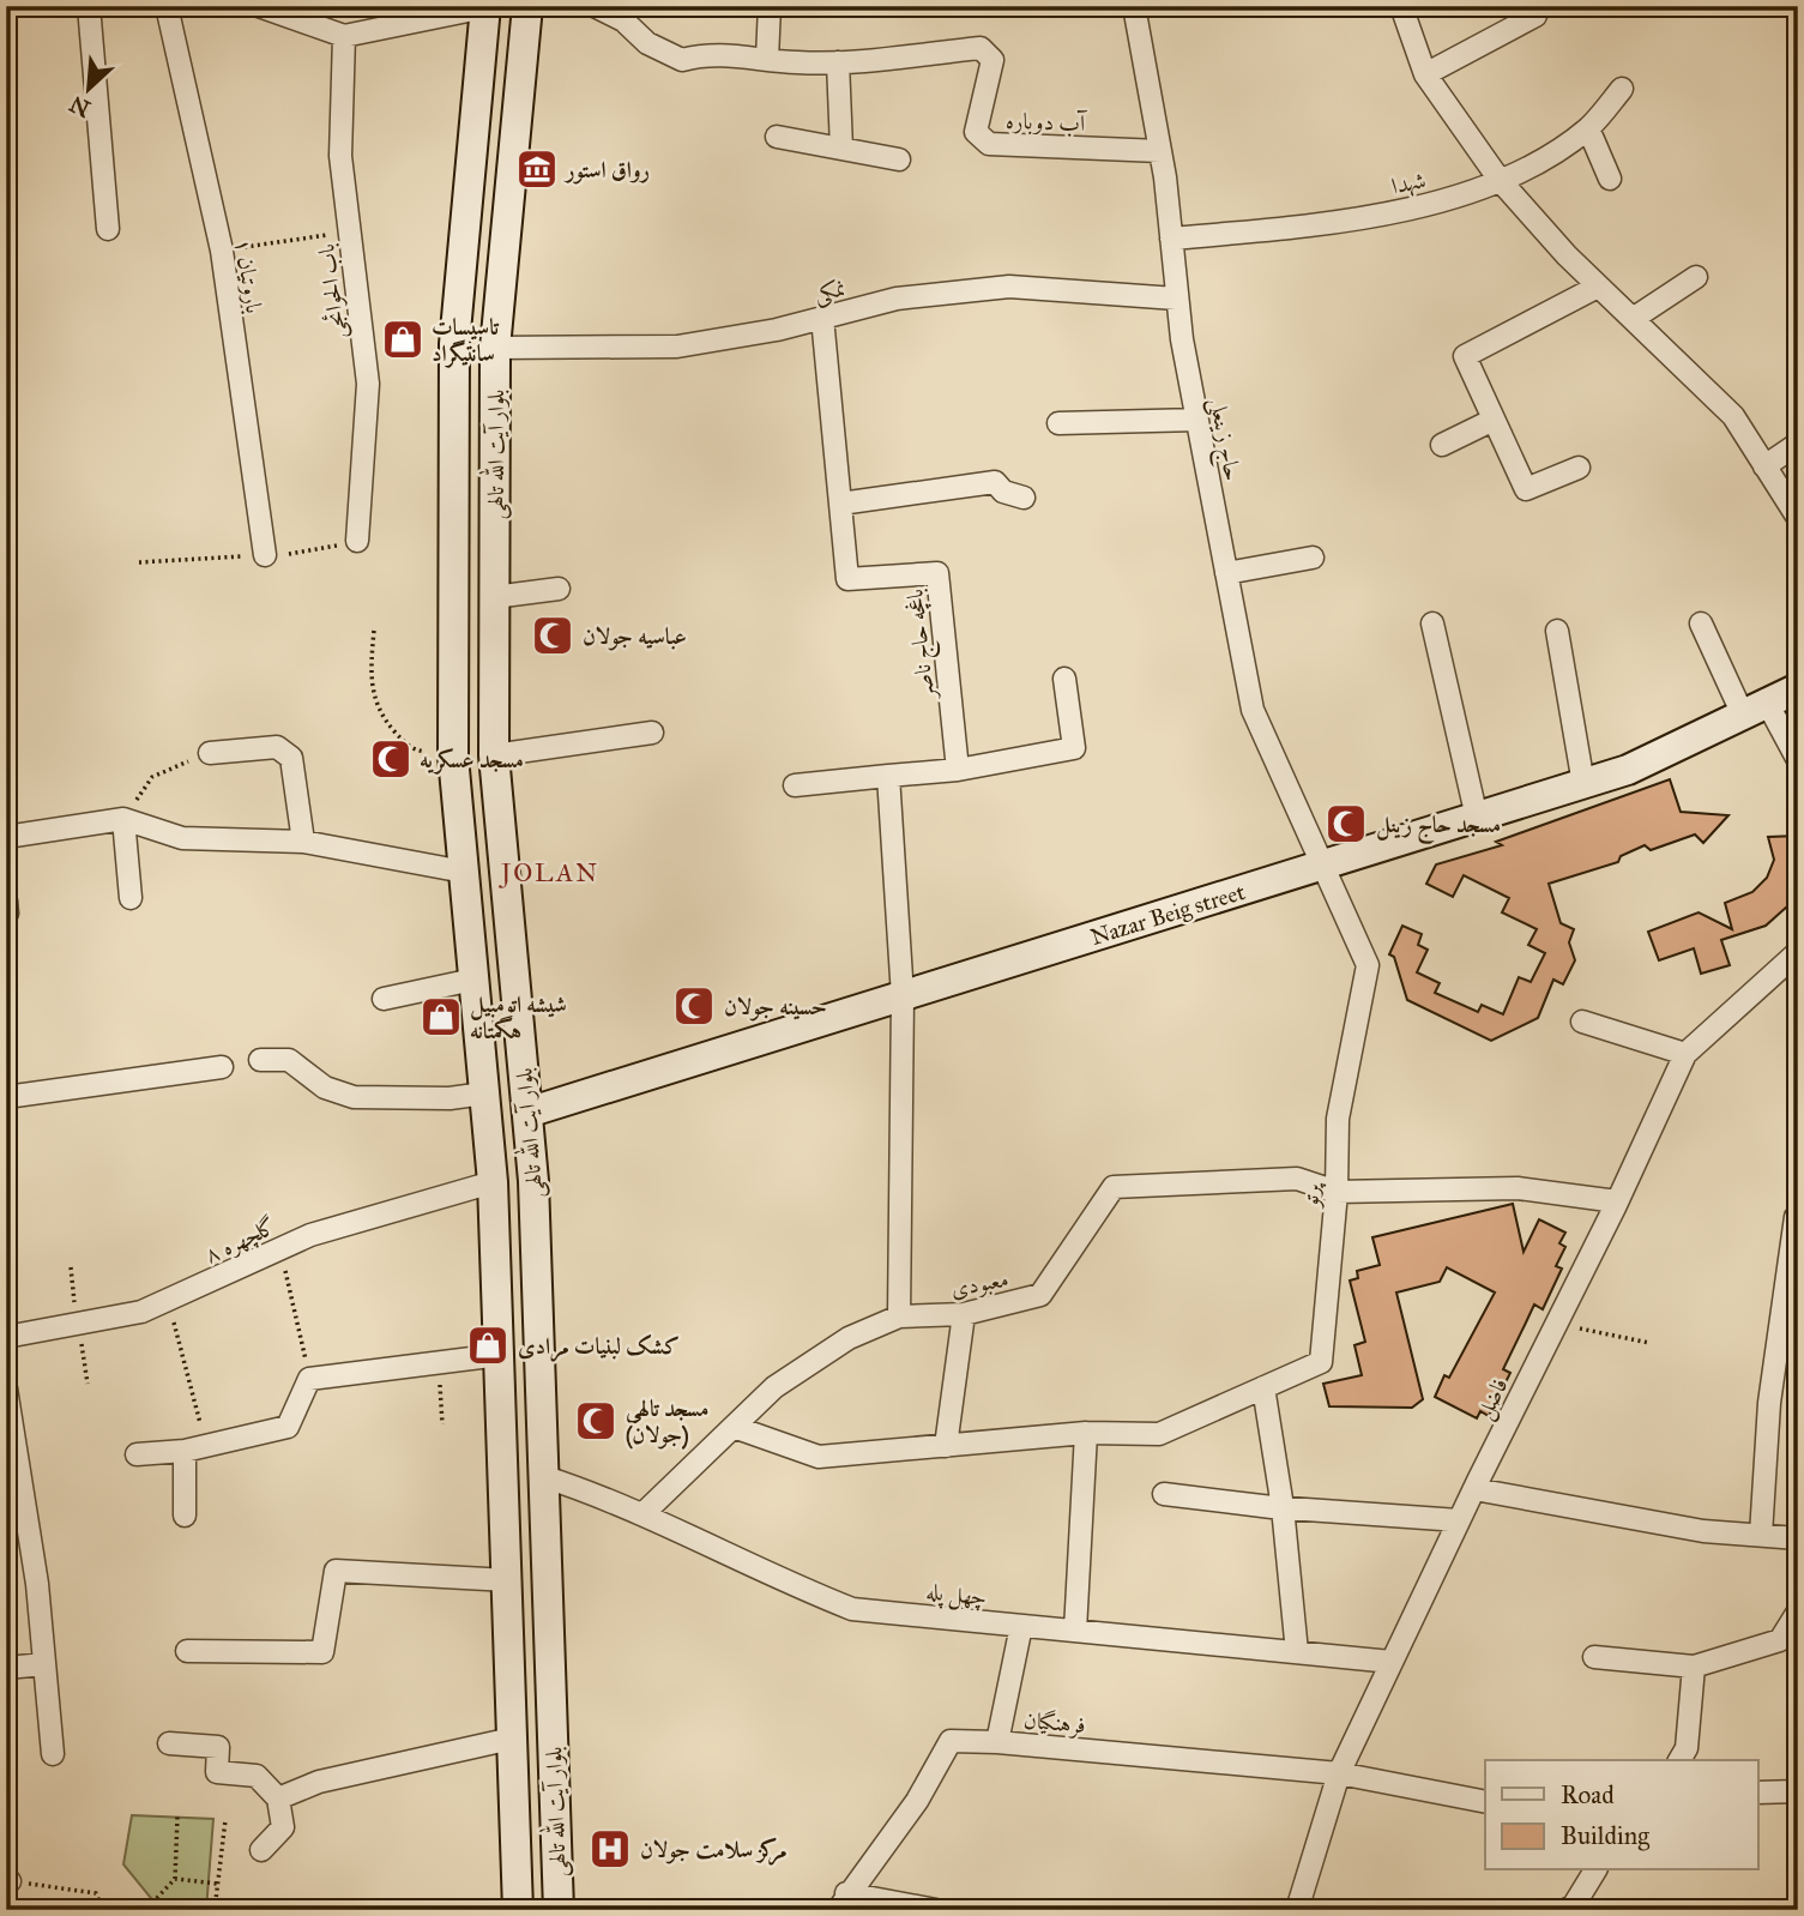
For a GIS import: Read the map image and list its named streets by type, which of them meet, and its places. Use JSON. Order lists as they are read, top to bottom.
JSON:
{
  "streets": {
    "main road": ["بلوار آیت الله تالهی", "Nazar Beig street"],
    "street": [
      "آب دوباره",
      "شهدا",
      "۱ باروتیان",
      "نمکی",
      "باب الحوائجی",
      "حاج زینعلی",
      "باغچه حاج ناصر",
      "پرتو",
      "گلچهره ۸",
      "معبودی",
      "فاضل",
      "چهل پله",
      "فرهنگیان"
    ]
  },
  "crossings": [
    ["آب دوباره", "حاج زینعلی"],
    ["شهدا", "حاج زینعلی"],
    ["نمکی", "حاج زینعلی"],
    ["نمکی", "بلوار آیت الله تالهی"],
    ["نمکی", "باغچه حاج ناصر"],
    ["حاج زینعلی", "Nazar Beig street"],
    ["حاج زینعلی", "پرتو"],
    ["بلوار آیت الله تالهی", "Nazar Beig street"],
    ["بلوار آیت الله تالهی", "گلچهره ۸"],
    ["بلوار آیت الله تالهی", "چهل پله"],
    ["Nazar Beig street", "پرتو"],
    ["پرتو", "معبودی"],
    ["معبودی", "چهل پله"],
    ["فاضل", "چهل پله"],
    ["فاضل", "فرهنگیان"]
  ],
  "districts": ["JOLAN"],
  "places": {
    "museum": ["رواق استور"],
    "shop": ["تاسیسات سانتیگراد", "شیشه اتومبیل هگمتانه", "کشک لبنیات مرادی"],
    "mosque": [
      "عباسیه جولان",
      "مسجد عسکریه",
      "مسجد حاج زینل",
      "حسینه جولان",
      "مسجد تالهی (جولان)"
    ],
    "hospital": ["مرکز سلامت جولان"]
  },
  "legend": ["Road", "Building"],
  "north": "bottom left"
}
